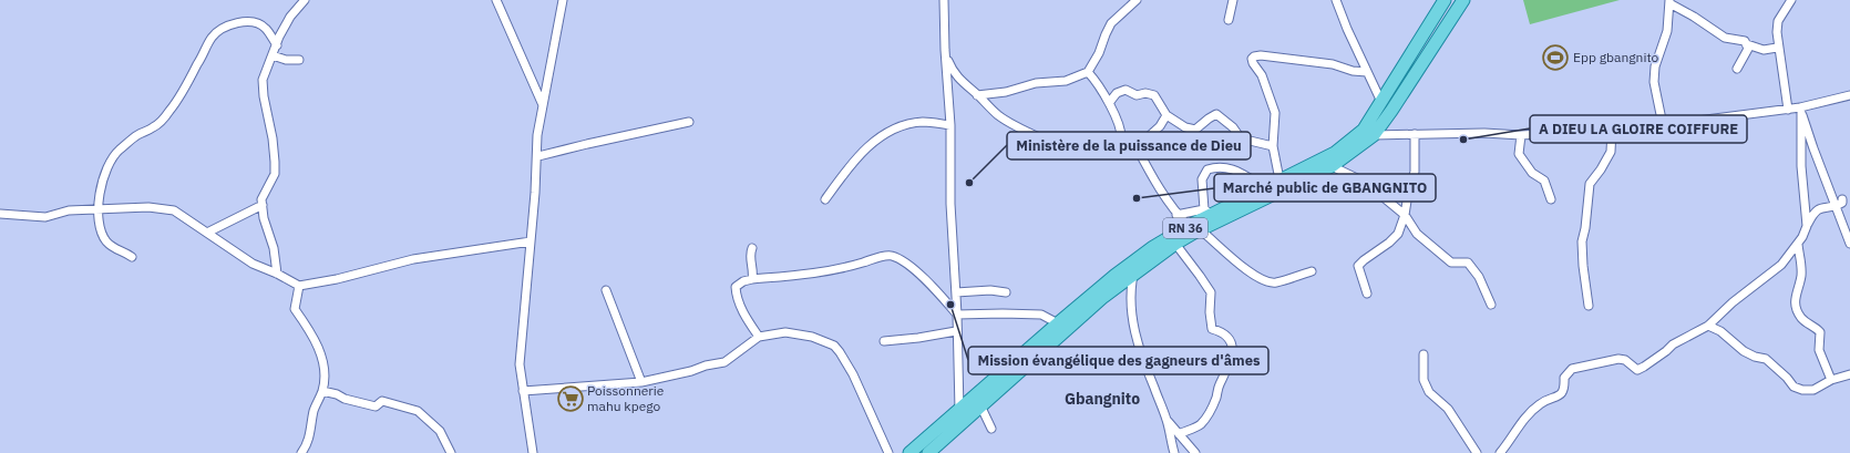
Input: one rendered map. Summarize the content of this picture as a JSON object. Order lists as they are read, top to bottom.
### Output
{
  "streets": {
    "main road": ["RN 36"]
  },
  "districts": ["Gbangnito"],
  "places": {
    "sports": ["Epp gbangnito"],
    "other": [
      "A DIEU LA GLOIRE COIFFURE",
      "Ministère de la puissance de Dieu",
      "Marché public de GBANGNITO",
      "Mission évangélique des gagneurs d'âmes"
    ],
    "supermarket": ["Poissonnerie mahu kpego"]
  }
}
